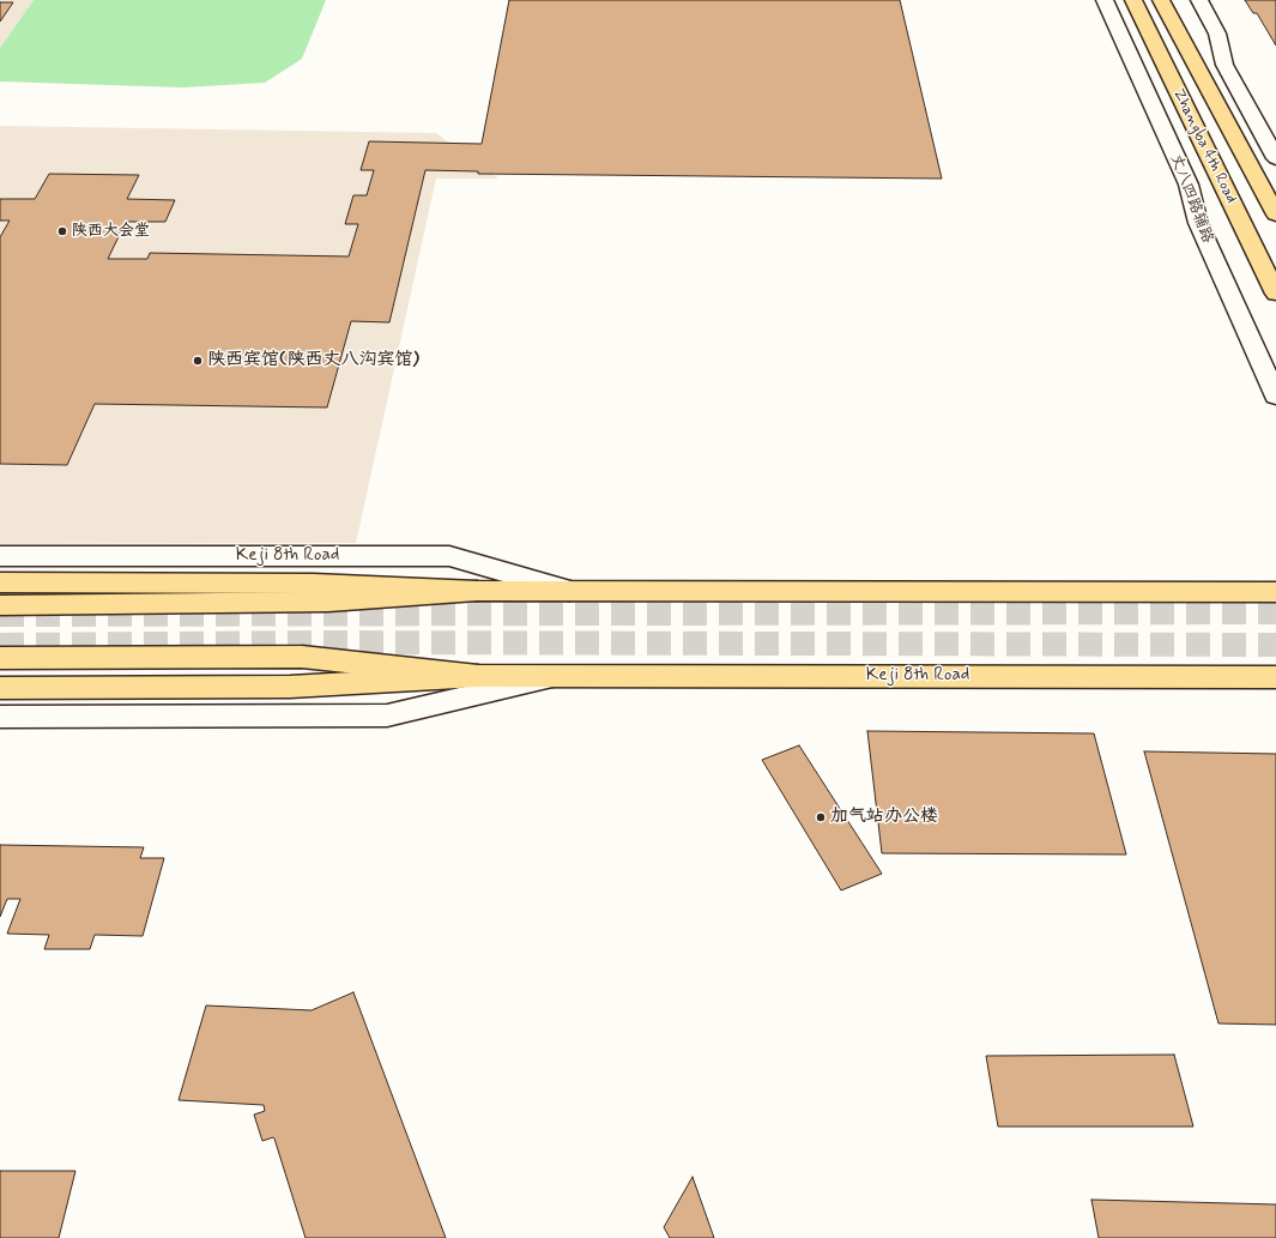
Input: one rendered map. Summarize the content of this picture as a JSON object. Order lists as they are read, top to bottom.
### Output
{
  "streets": {
    "main road": ["Zhangba 4th Road", "Keji 8th Road"],
    "street": ["丈八四路辅路"]
  },
  "places": ["陕西大会堂", "陕西宾馆(陕西丈八沟宾馆)", "加气站办公楼"]
}
